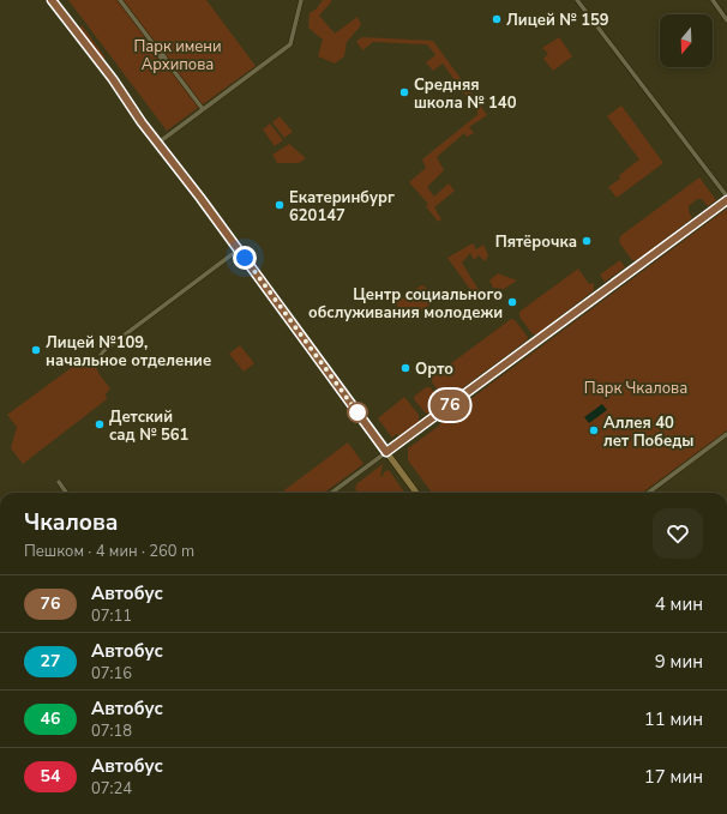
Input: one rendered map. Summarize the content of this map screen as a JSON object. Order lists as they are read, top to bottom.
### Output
{
  "parks": ["Парк имени Архипова", "Парк Чкалова"],
  "places": [
    "Лицей № 159",
    "Средняя школа № 140",
    "Екатеринбург 620147",
    "Пятёрочка",
    "Центр социального обслуживания молодежи",
    "Лицей №109, начальное отделение",
    "Орто",
    "Детский сад № 561",
    "Аллея 40 лет Победы"
  ],
  "lines": ["bus line 76"],
  "north": "bottom",
  "page": {
    "on_map": "76",
    "heading": ["Чкалова", "Пешком · 4 мин · 260 m"],
    "list": [
      {
        "mark": "76",
        "name": "Автобус",
        "note": "07:11",
        "value": "4 мин"
      },
      {
        "mark": "27",
        "name": "Автобус",
        "note": "07:16",
        "value": "9 мин"
      },
      {
        "mark": "46",
        "name": "Автобус",
        "note": "07:18",
        "value": "11 мин"
      },
      {
        "mark": "54",
        "name": "Автобус",
        "note": "07:24",
        "value": "17 мин"
      }
    ]
  }
}
